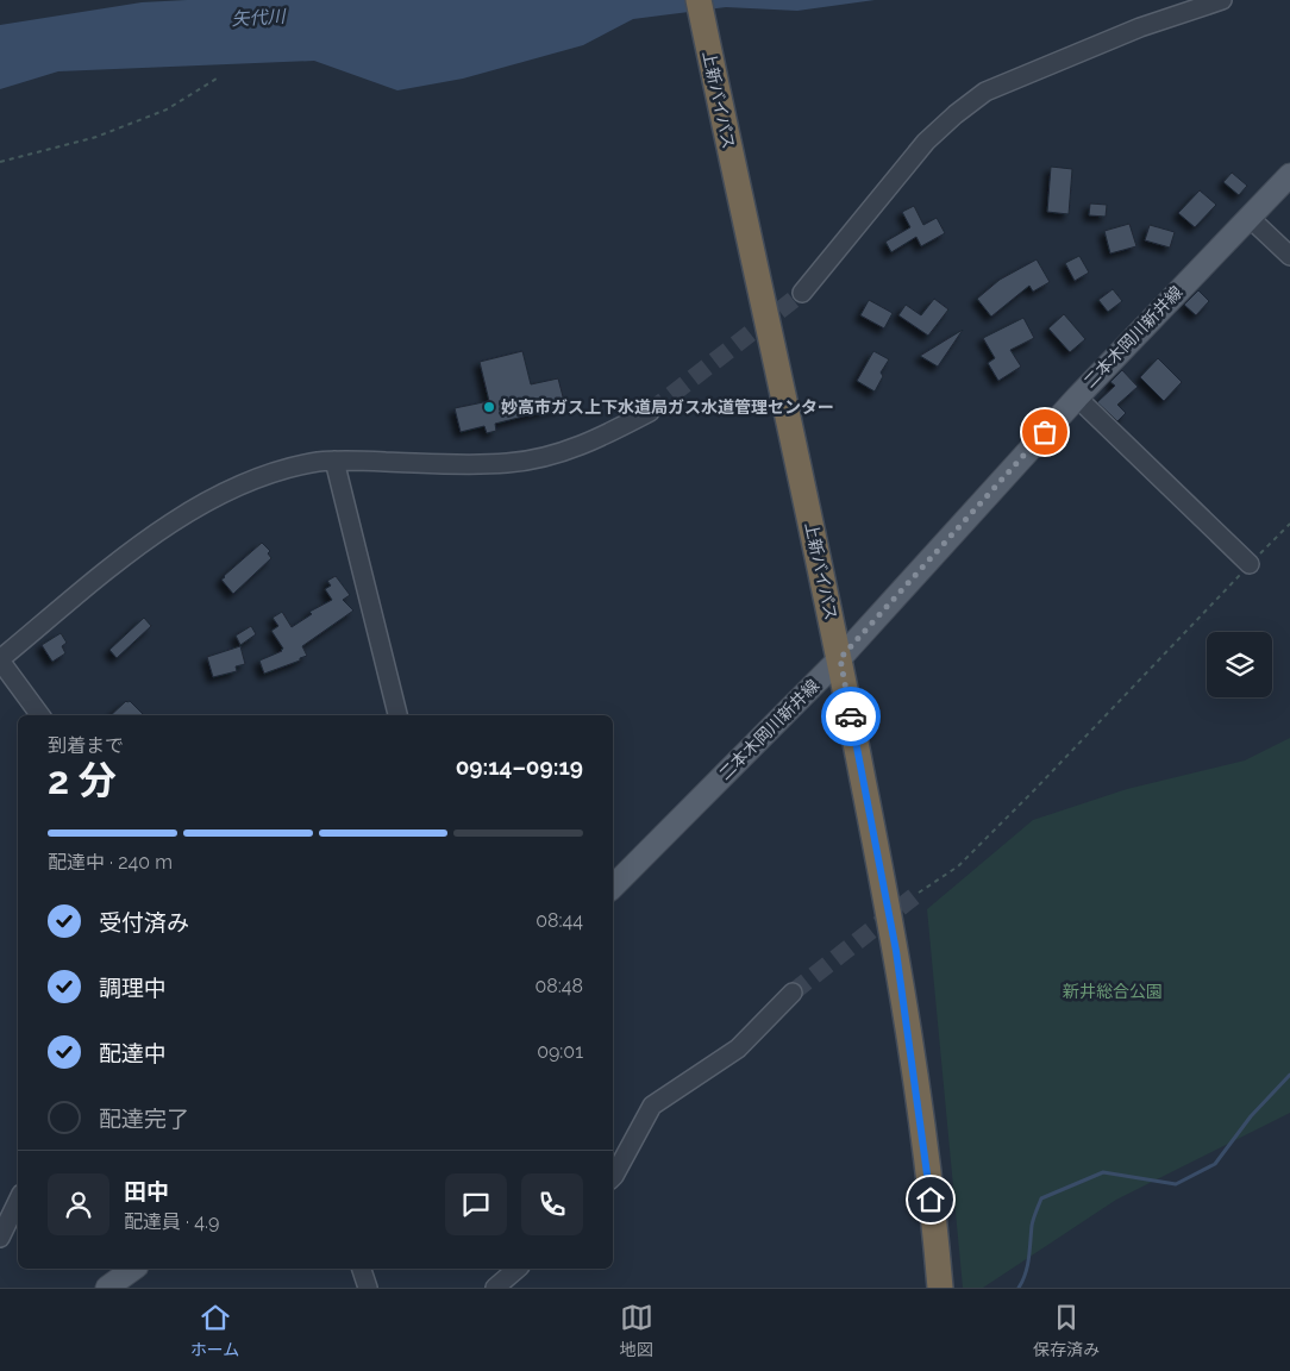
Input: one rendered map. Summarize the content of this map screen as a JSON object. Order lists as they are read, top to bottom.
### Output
{
  "streets": {
    "highway": ["上新バイパス"],
    "main road": ["二本木岡川新井線"]
  },
  "crossings": [
    ["上新バイパス", "二本木岡川新井線"]
  ],
  "water": ["矢代川"],
  "parks": ["新井総合公園"],
  "places": ["妙高市ガス上下水道局ガス水道管理センター"],
  "page": {
    "heading": ["2 分", "到着まで", "09:14–09:19"],
    "panel": ["田中", "配達員 · 4.9"],
    "bar": "配達中 · 240 m",
    "list": [
      ["受付済み", "08:44"],
      ["調理中", "08:48"],
      ["配達中", "09:01"],
      "配達完了"
    ],
    "tabs": ["ホーム", "地図", "保存済み"]
  }
}
